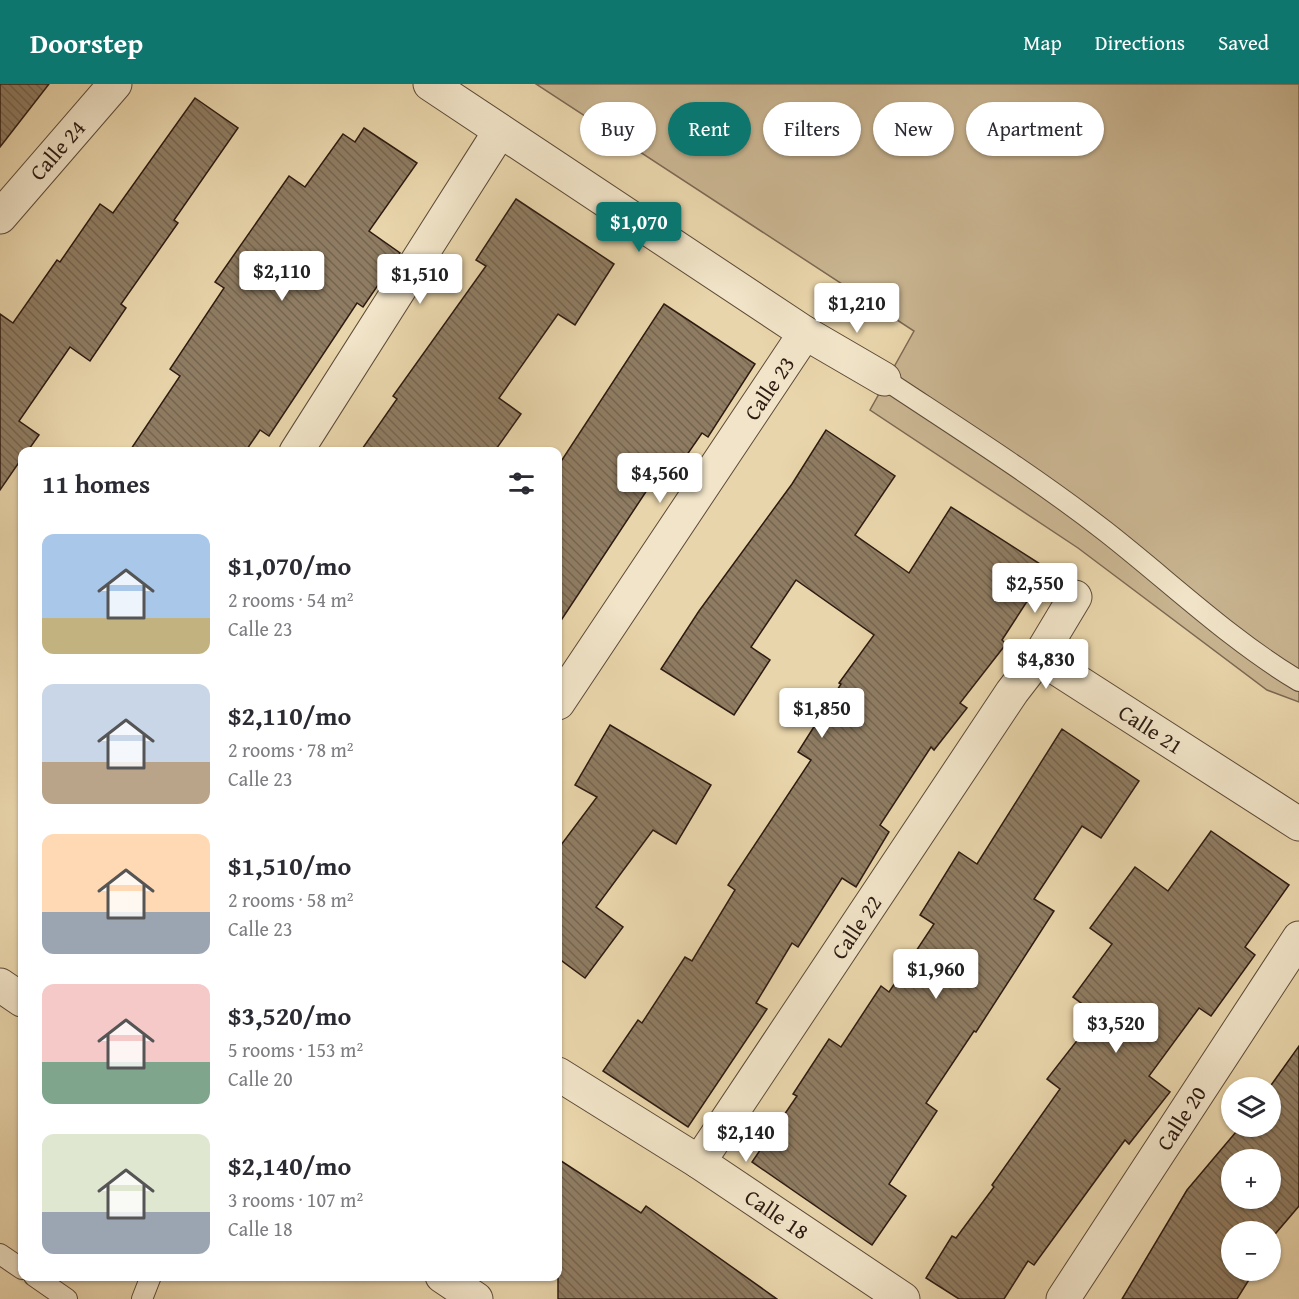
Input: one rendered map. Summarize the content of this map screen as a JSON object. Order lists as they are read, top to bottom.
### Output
{
  "streets": {
    "street": [
      "Calle 24",
      "Calle 23",
      "Calle 21",
      "Calle 22",
      "Calle 20",
      "Calle 18"
    ]
  },
  "crossings": [
    ["Calle 21", "Calle 22"],
    ["Calle 22", "Calle 18"]
  ],
  "page": {
    "header": "Doorstep",
    "nav": ["Map", "Directions", "Saved"],
    "chip": [
      "Buy",
      "Rent",
      "Filters",
      "New",
      "Apartment"
    ],
    "price": [
      "$1,070",
      "$2,110",
      "$1,510",
      "$1,210",
      "$4,560",
      "$2,550",
      "$4,830",
      "$1,850",
      "$1,960",
      "$3,520",
      "$2,140"
    ],
    "heading": "11 homes",
    "list": [
      {
        "name": "$1,070/mo",
        "note": "2 rooms · 54 m² · Calle 23"
      },
      {
        "name": "$2,110/mo",
        "note": "2 rooms · 78 m² · Calle 23"
      },
      {
        "name": "$1,510/mo",
        "note": "2 rooms · 58 m² · Calle 23"
      },
      {
        "name": "$3,520/mo",
        "note": "5 rooms · 153 m² · Calle 20"
      },
      {
        "name": "$2,140/mo",
        "note": "3 rooms · 107 m² · Calle 18"
      }
    ],
    "map_buttons": ["+", "−"]
  }
}
